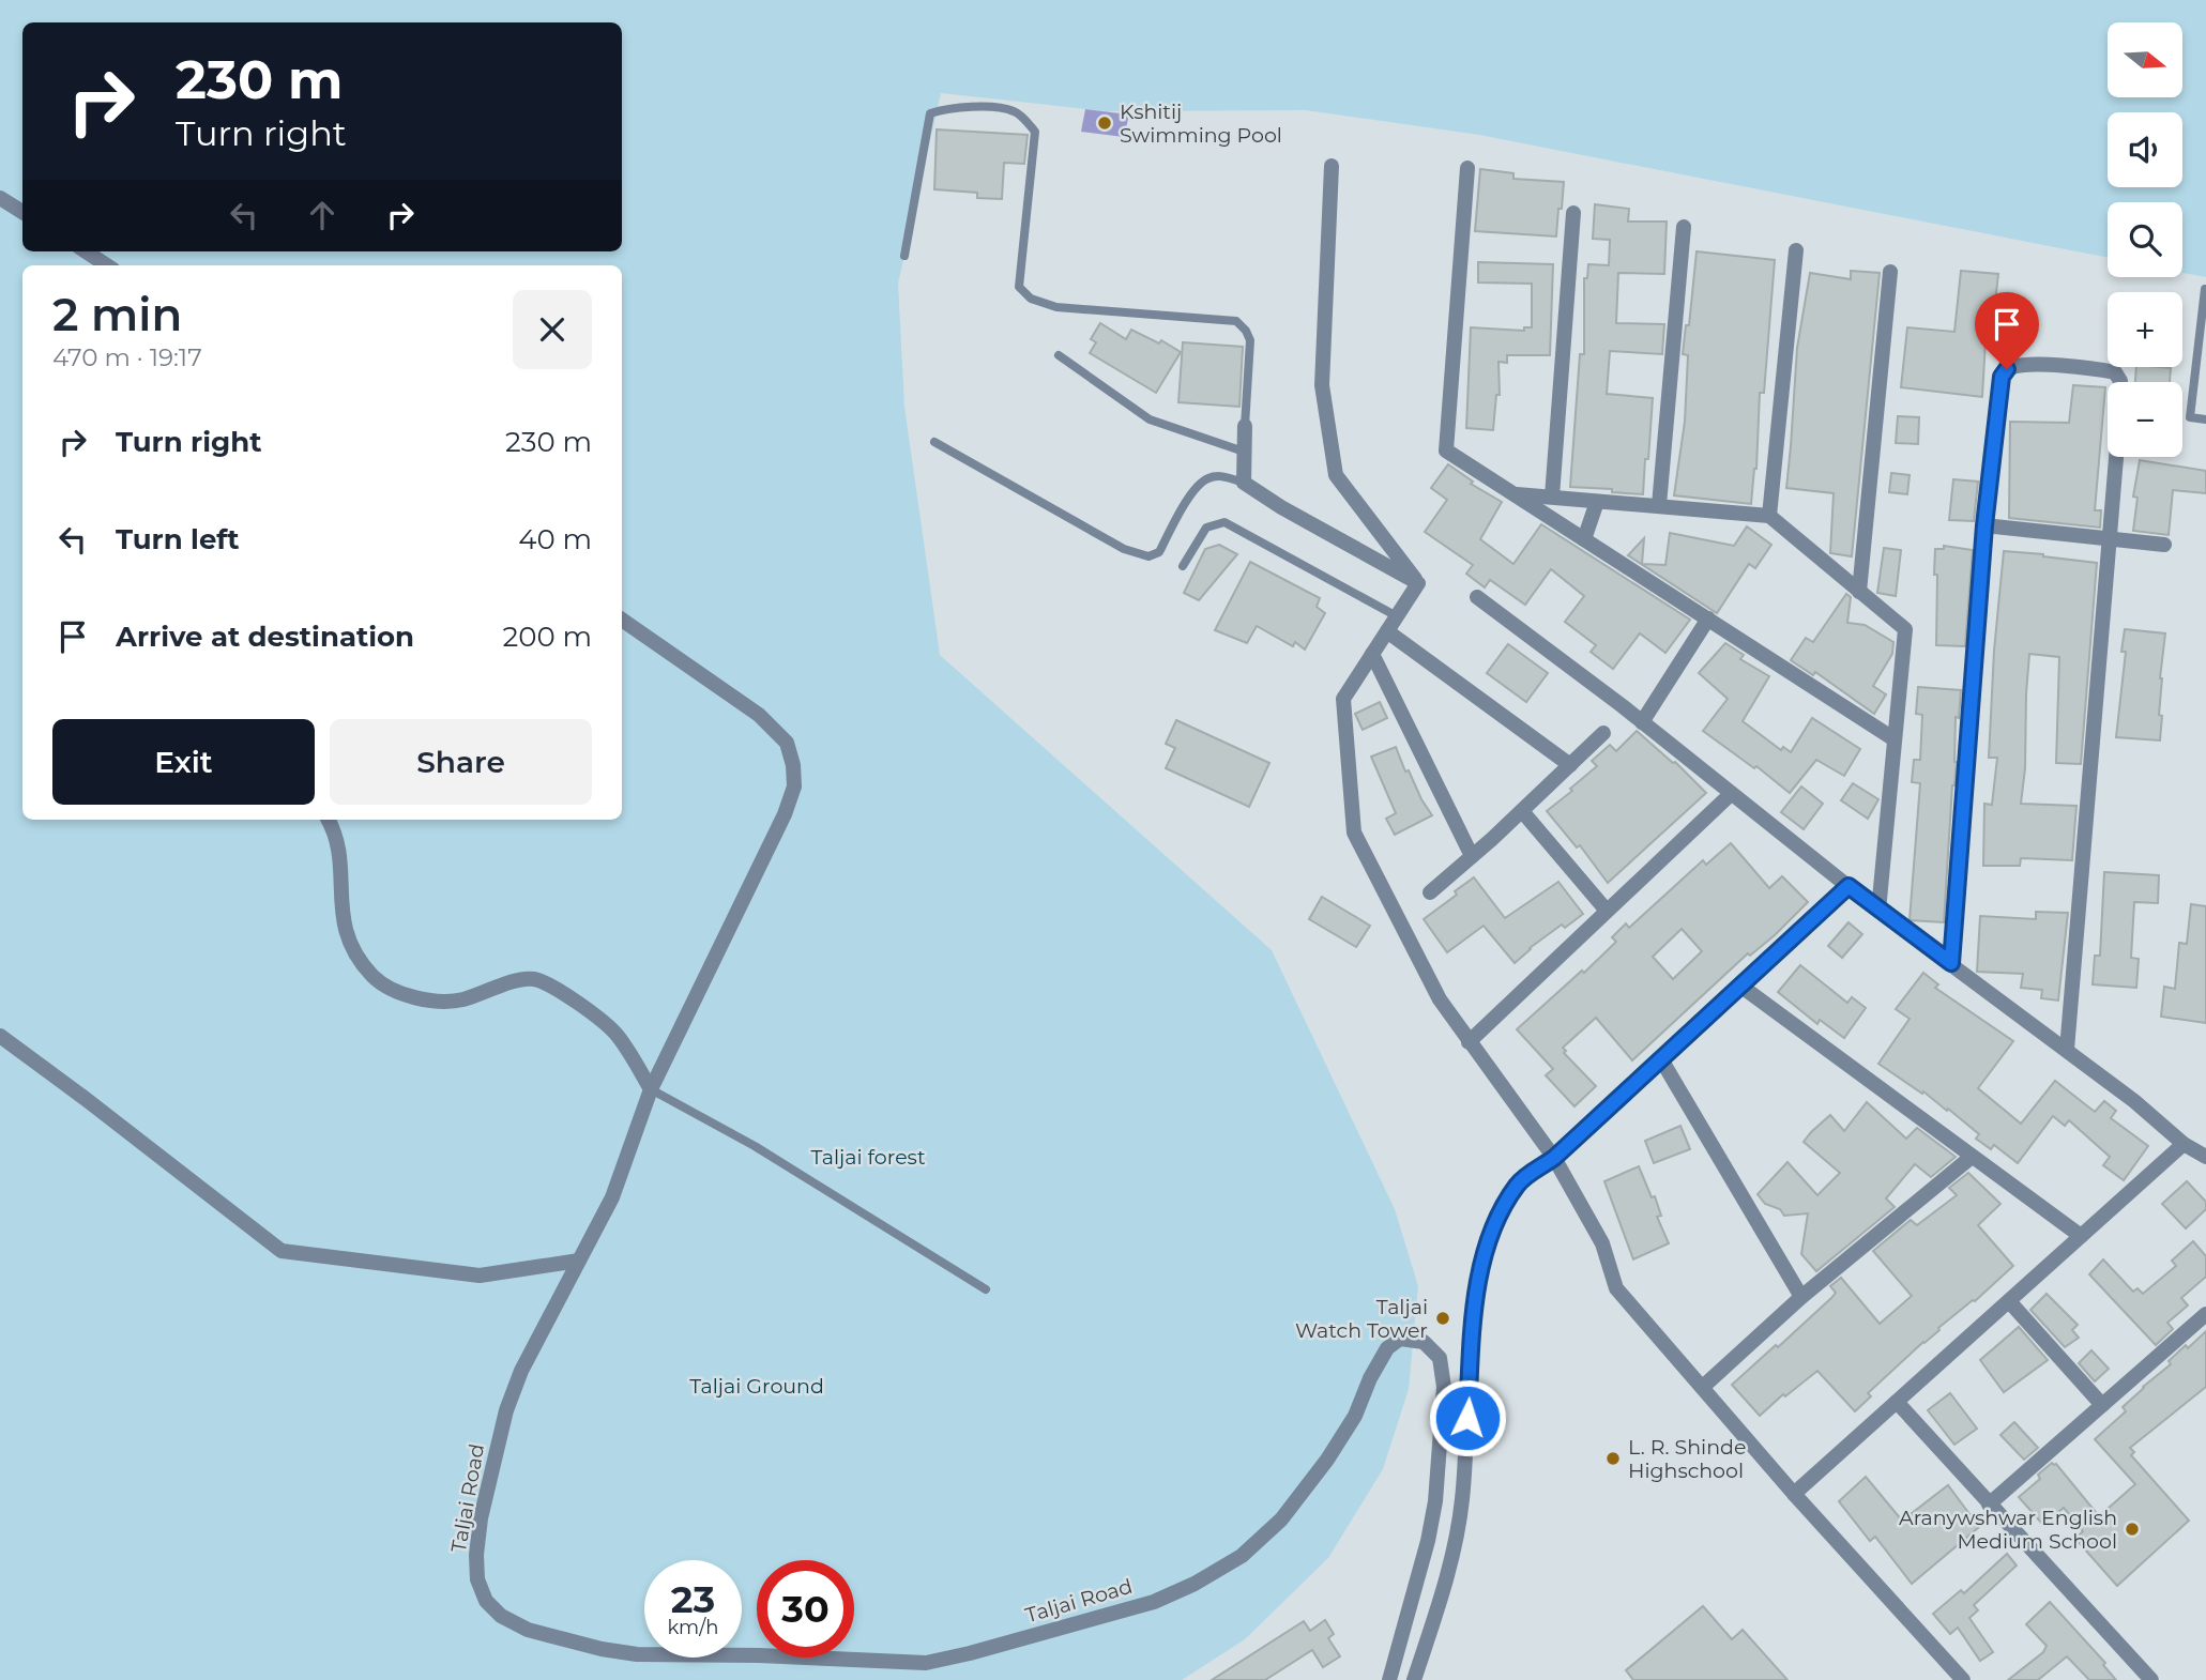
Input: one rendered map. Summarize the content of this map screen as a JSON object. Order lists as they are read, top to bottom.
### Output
{
  "streets": {
    "street": ["Taljai Road"]
  },
  "parks": ["Taljai forest", "Taljai Ground"],
  "places": [
    "Kshitij Swimming Pool",
    "Taljai Watch Tower",
    "L. R. Shinde Highschool",
    "Aranywshwar English Medium School"
  ],
  "north": "right",
  "page": {
    "map_buttons": ["+", "−"],
    "turn": ["230 m", "Turn right"],
    "heading": ["2 min", "470 m · 19:17"],
    "list": [
      {
        "name": "Turn right",
        "value": "230 m"
      },
      {
        "name": "Turn left",
        "value": "40 m"
      },
      {
        "name": "Arrive at destination",
        "value": "200 m"
      }
    ],
    "buttons": ["Exit", "Share"],
    "speed": "23 km/h",
    "limit": "30"
  }
}
